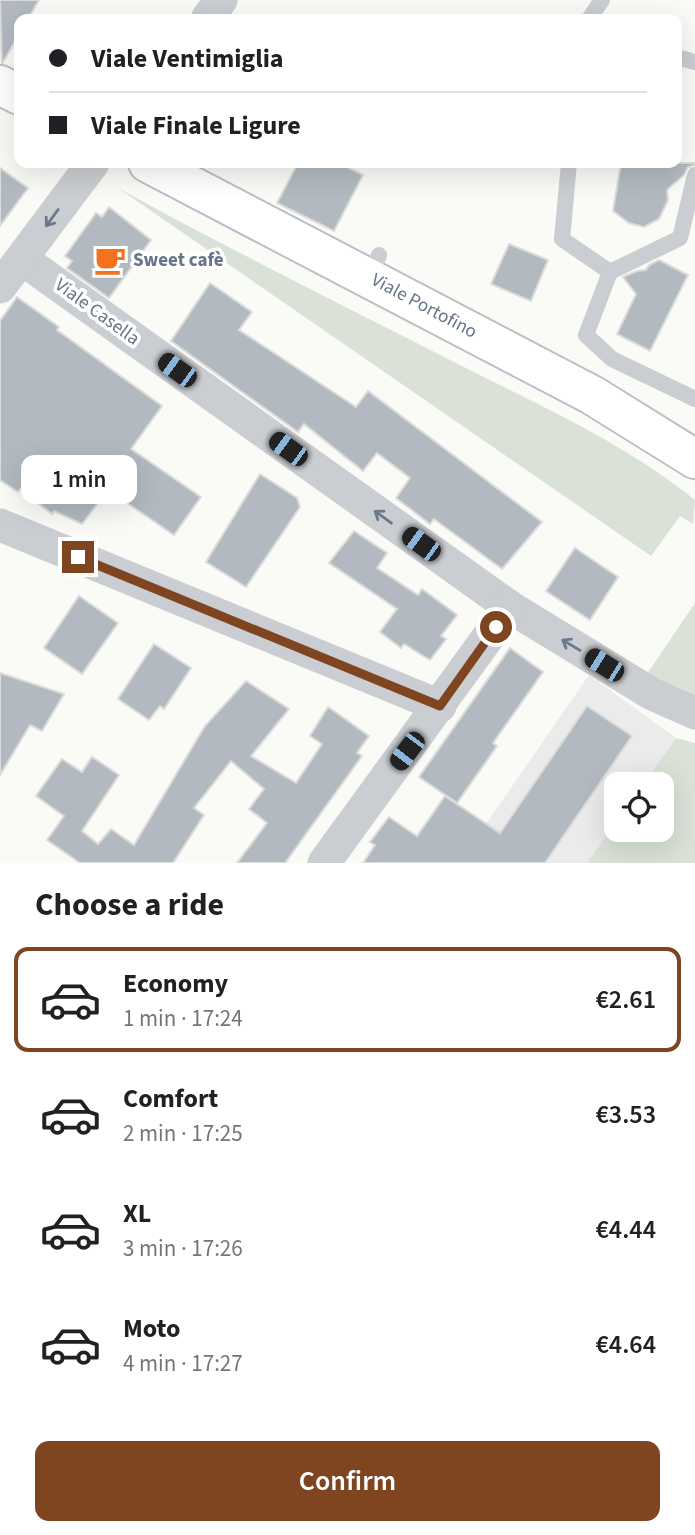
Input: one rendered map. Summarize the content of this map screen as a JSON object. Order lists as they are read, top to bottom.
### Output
{
  "streets": {
    "street": ["Viale Portofino", "Viale Casella"]
  },
  "places": {
    "cafe": ["Sweet cafè"]
  },
  "page": {
    "banner": ["Viale Ventimiglia", "Viale Finale Ligure"],
    "bubble": "1 min",
    "heading": "Choose a ride",
    "list": [
      {
        "name": "Economy",
        "note": "1 min · 17:24",
        "value": "€2.61"
      },
      {
        "name": "Comfort",
        "note": "2 min · 17:25",
        "value": "€3.53"
      },
      {
        "name": "XL",
        "note": "3 min · 17:26",
        "value": "€4.44"
      },
      {
        "name": "Moto",
        "note": "4 min · 17:27",
        "value": "€4.64"
      }
    ],
    "buttons": "Confirm"
  }
}
